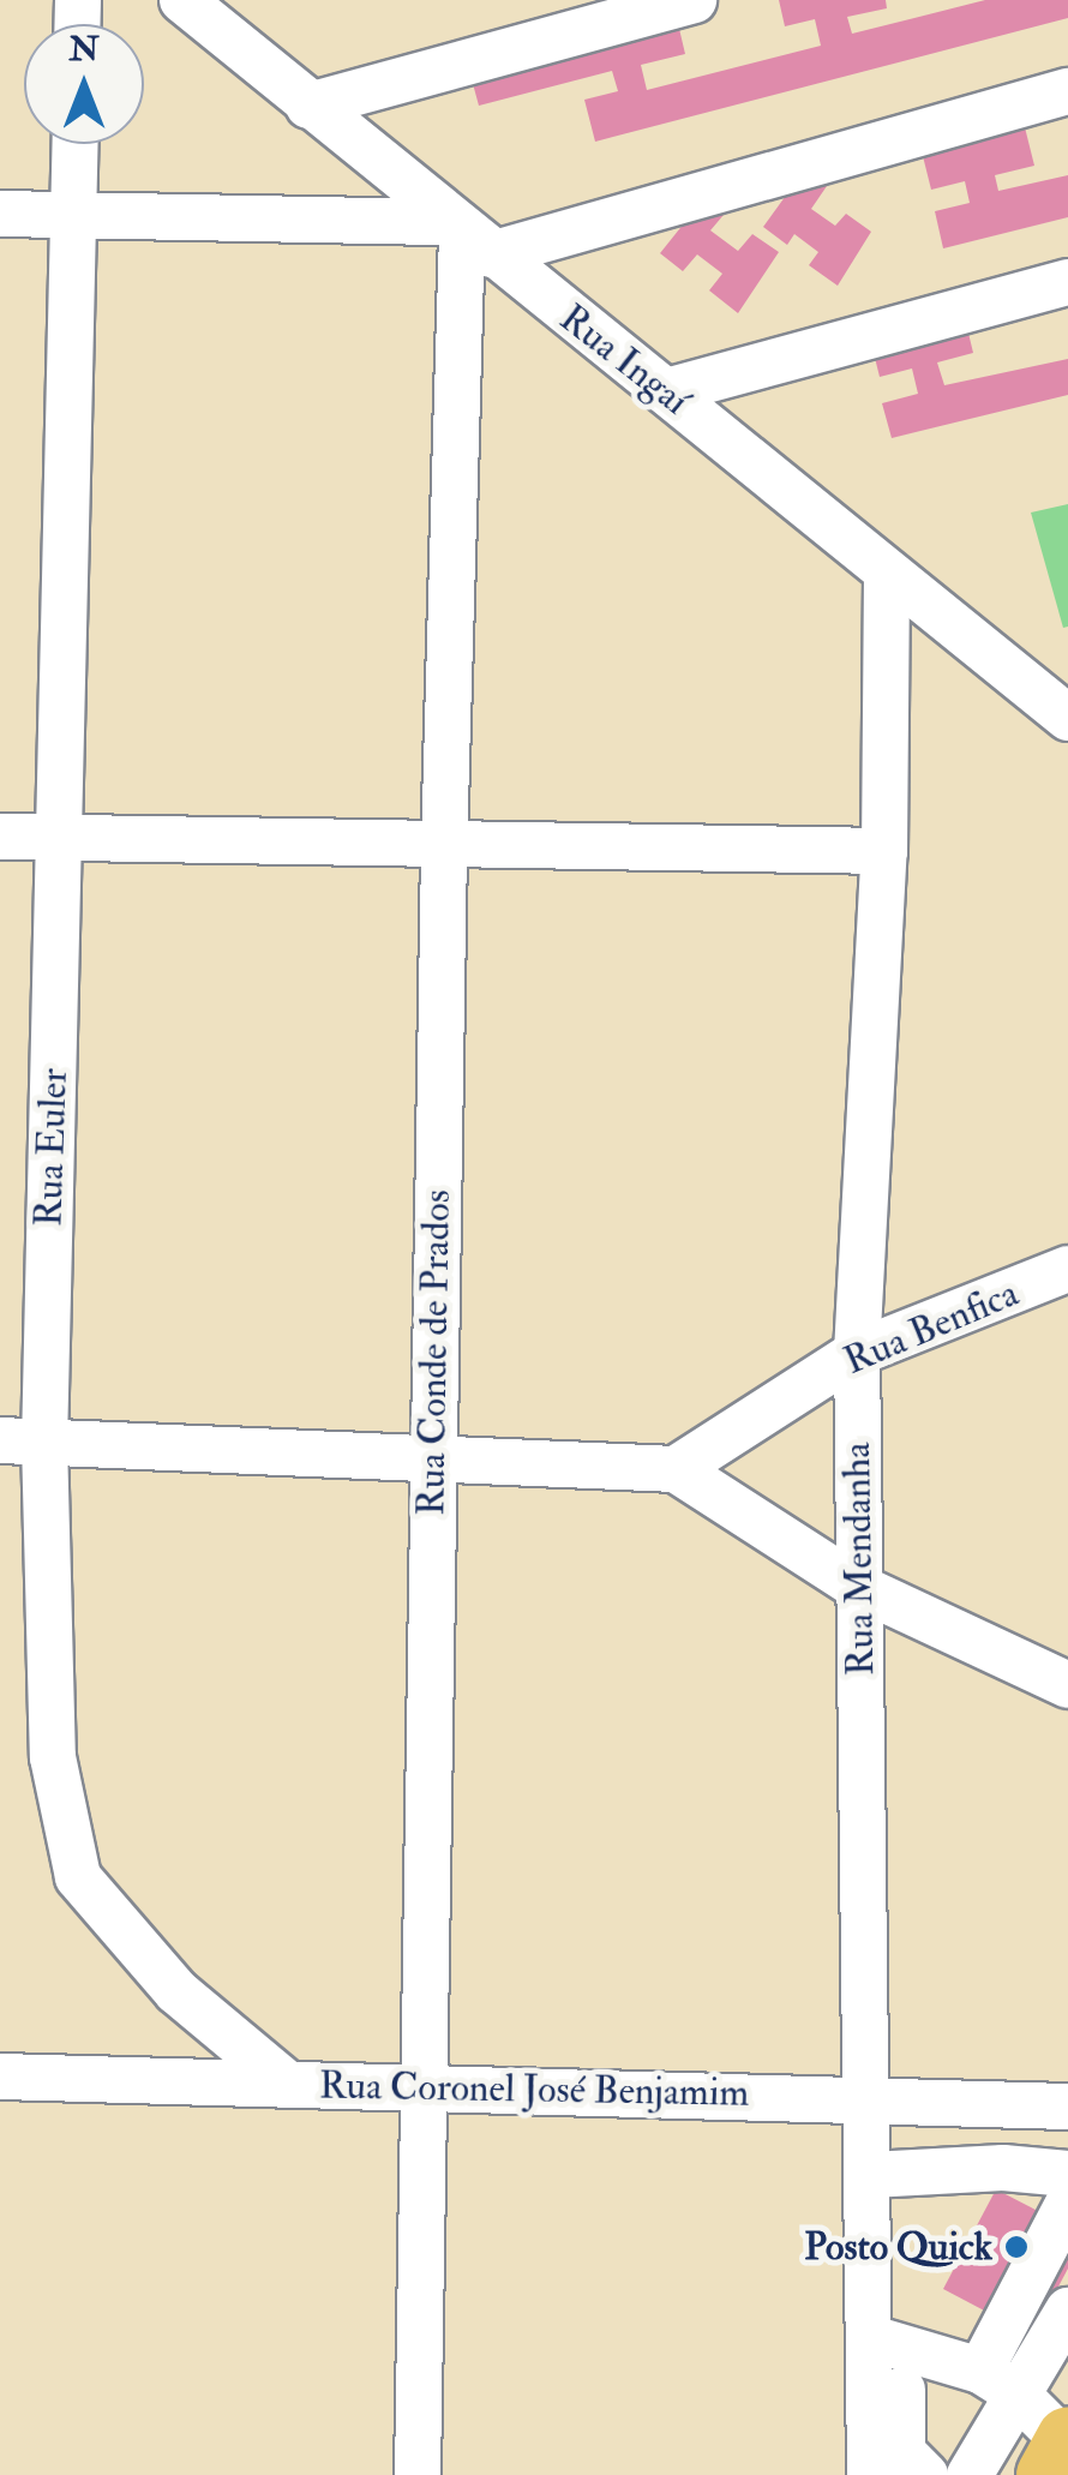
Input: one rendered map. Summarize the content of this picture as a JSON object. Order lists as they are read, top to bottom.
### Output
{
  "streets": {
    "street": [
      "Rua Ingaí",
      "Rua Euler",
      "Rua Benfica",
      "Rua Conde de Prados",
      "Rua Mendanha",
      "Rua Coronel José Benjamim"
    ]
  },
  "crossings": [
    ["Rua Ingaí", "Rua Conde de Prados"],
    ["Rua Ingaí", "Rua Mendanha"],
    ["Rua Euler", "Rua Coronel José Benjamim"],
    ["Rua Benfica", "Rua Mendanha"],
    ["Rua Conde de Prados", "Rua Coronel José Benjamim"],
    ["Rua Mendanha", "Rua Coronel José Benjamim"]
  ],
  "places": ["Posto Quick"],
  "north": "top"
}
